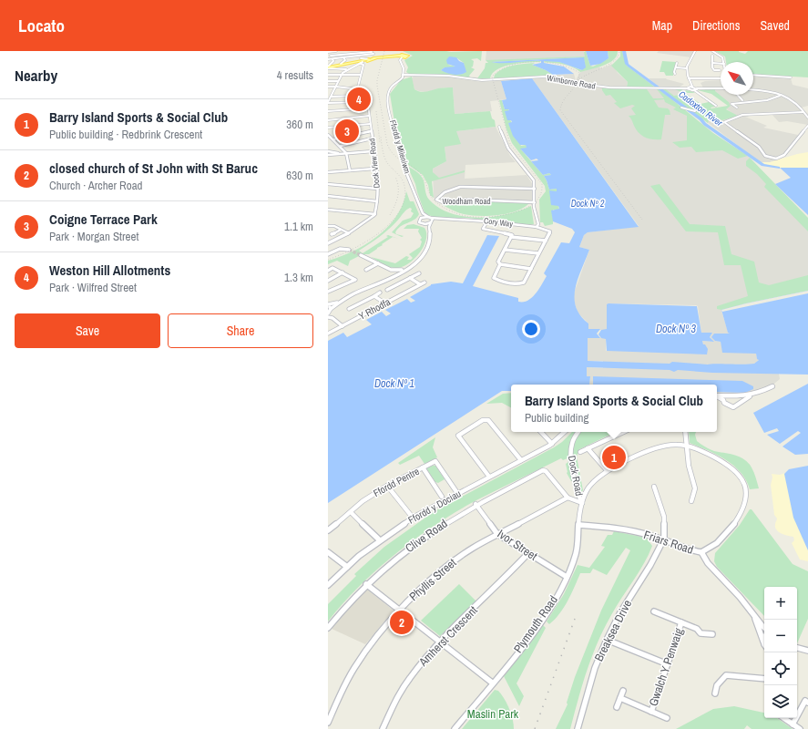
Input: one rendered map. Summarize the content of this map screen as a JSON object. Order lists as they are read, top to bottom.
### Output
{
  "streets": {
    "street": [
      "Wimborne Road",
      "Ffordd y Mileniwm",
      "Dock View Road",
      "Woodham Road",
      "Cory Way",
      "Y Rhodfa",
      "Dock Road",
      "Ffordd Pentre",
      "Ffordd y Dociau",
      "Clive Road",
      "Friars Road",
      "Ivor Street",
      "Phyllis Street",
      "Plymouth Road",
      "Breaksea Drive",
      "Amherst Crescent",
      "Gwalch Y Penwaig"
    ]
  },
  "crossings": [
    ["Wimborne Road", "Ffordd y Mileniwm"],
    ["Dock Road", "Plymouth Road"],
    ["Ffordd Pentre", "Ffordd y Dociau"],
    ["Clive Road", "Ivor Street"],
    ["Clive Road", "Phyllis Street"],
    ["Friars Road", "Plymouth Road"],
    ["Friars Road", "Breaksea Drive"],
    ["Ivor Street", "Phyllis Street"],
    ["Ivor Street", "Plymouth Road"],
    ["Ivor Street", "Amherst Crescent"]
  ],
  "water": [
    "Cadoxton River",
    "Dock Nº 2",
    "Dock Nº 3",
    "Dock Nº 1"
  ],
  "parks": ["Maslin Park"],
  "north": "top left",
  "page": {
    "header": "Locato",
    "nav": ["Map", "Directions", "Saved"],
    "heading": ["Nearby", "4 results"],
    "pins": [
      "4",
      "3",
      "1",
      "2"
    ],
    "list": [
      {
        "mark": "1",
        "name": "Barry Island Sports & Social Club",
        "note": "Public building · Redbrink Crescent",
        "value": "360 m"
      },
      {
        "mark": "2",
        "name": "closed church of St John with St Baruc",
        "note": "Church · Archer Road",
        "value": "630 m"
      },
      {
        "mark": "3",
        "name": "Coigne Terrace Park",
        "note": "Park · Morgan Street",
        "value": "1.1 km"
      },
      {
        "mark": "4",
        "name": "Weston Hill Allotments",
        "note": "Park · Wilfred Street",
        "value": "1.3 km"
      }
    ],
    "buttons": ["Save", "Share"],
    "popup": ["Barry Island Sports & Social Club", "Public building"],
    "map_buttons": ["+", "−"]
  }
}
